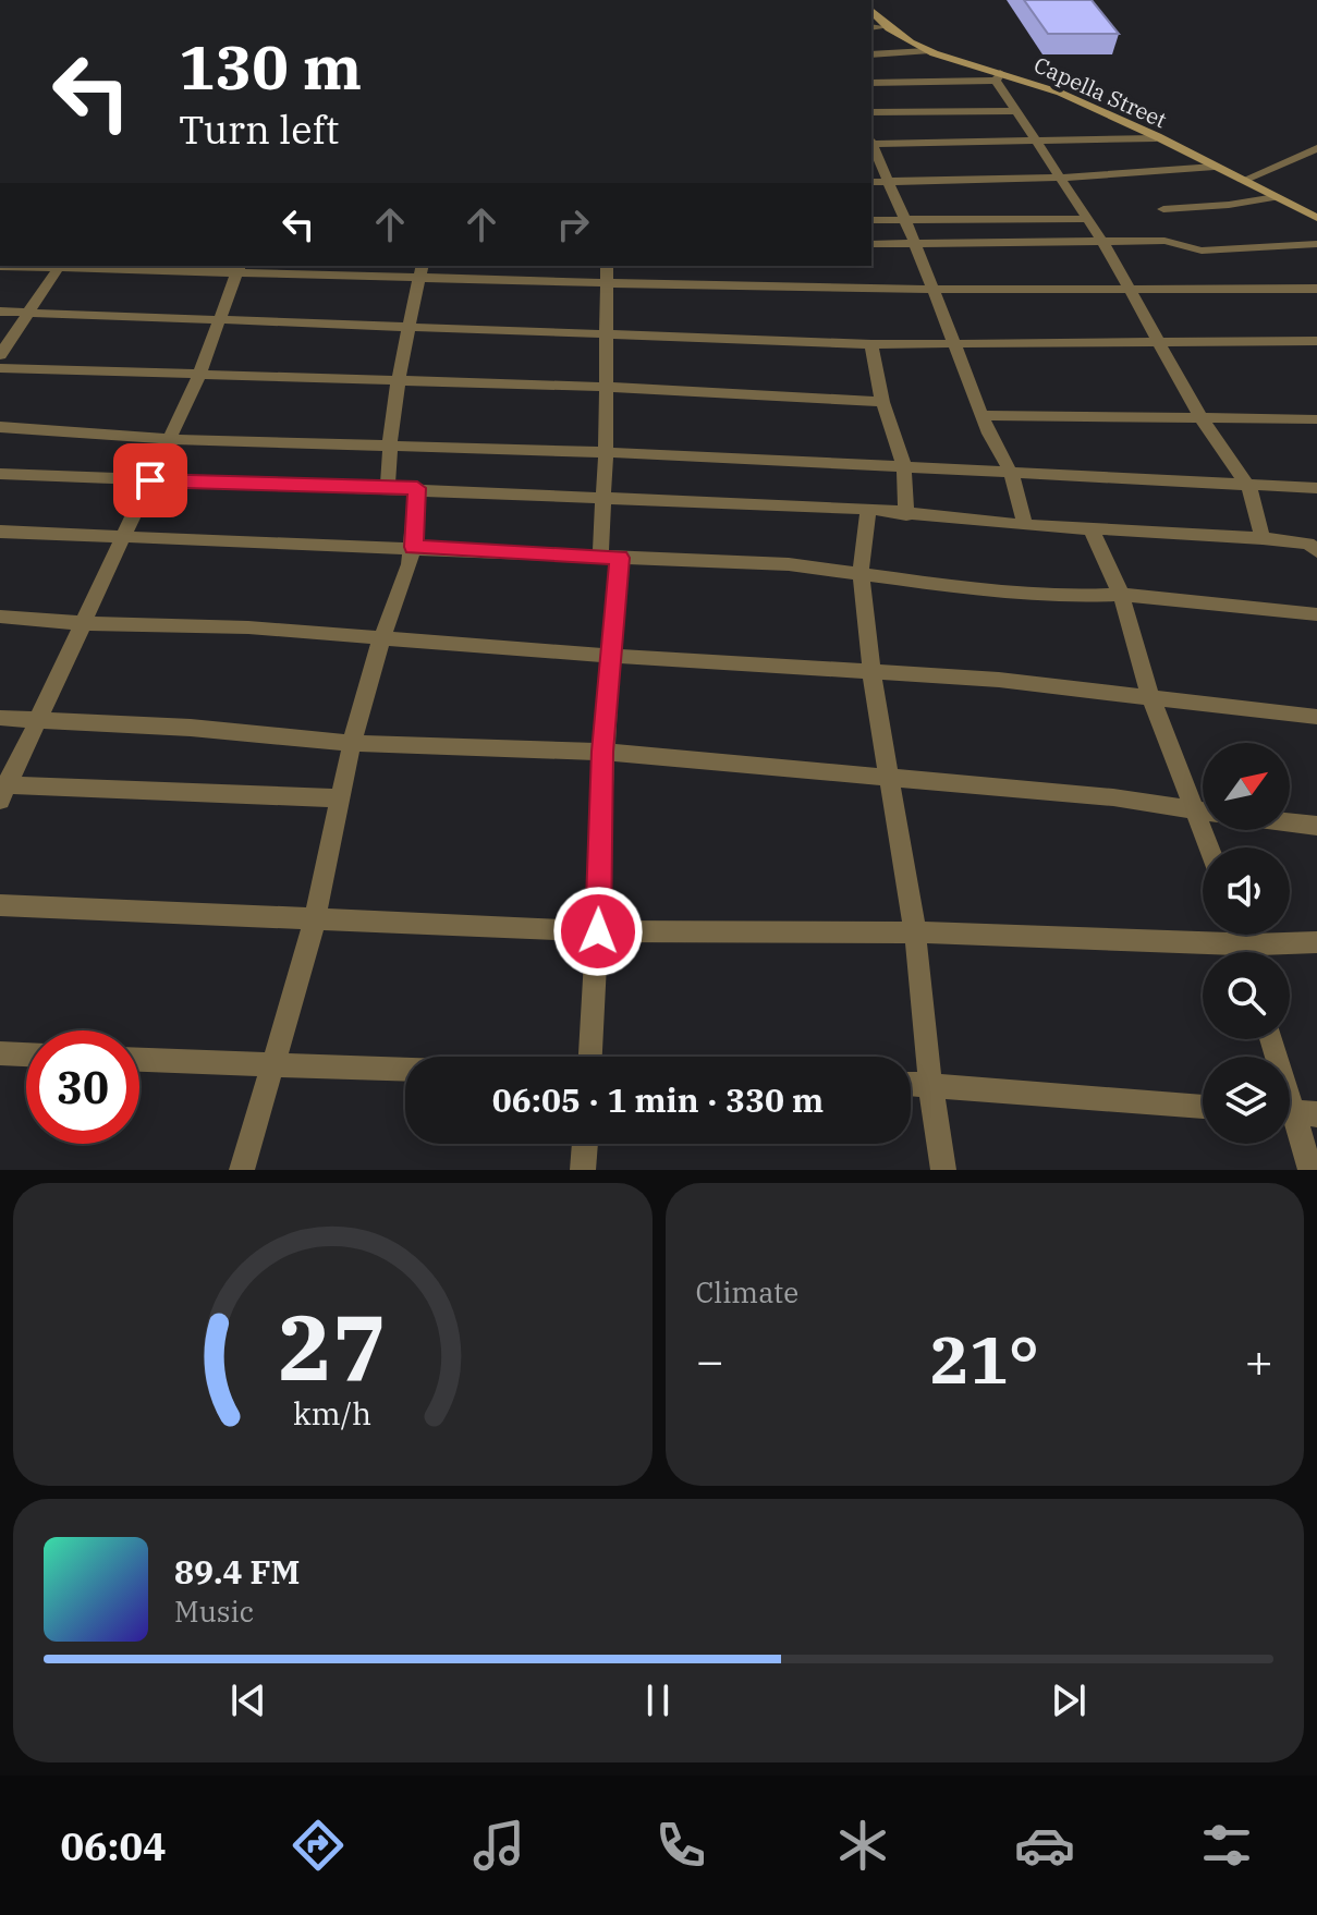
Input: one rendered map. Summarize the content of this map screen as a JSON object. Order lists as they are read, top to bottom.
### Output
{
  "streets": {
    "street": ["Capella Street"]
  },
  "north": "top right",
  "page": {
    "turn": ["130 m", "Turn left"],
    "limit": "30",
    "trip": "06:05 · 1 min · 330 m",
    "tile": "Climate",
    "heat": ["−", "21°", "+"],
    "song": ["89.4 FM", "Music"],
    "tabs": "06:04",
    "gauge": ["27", "km/h"]
  }
}
